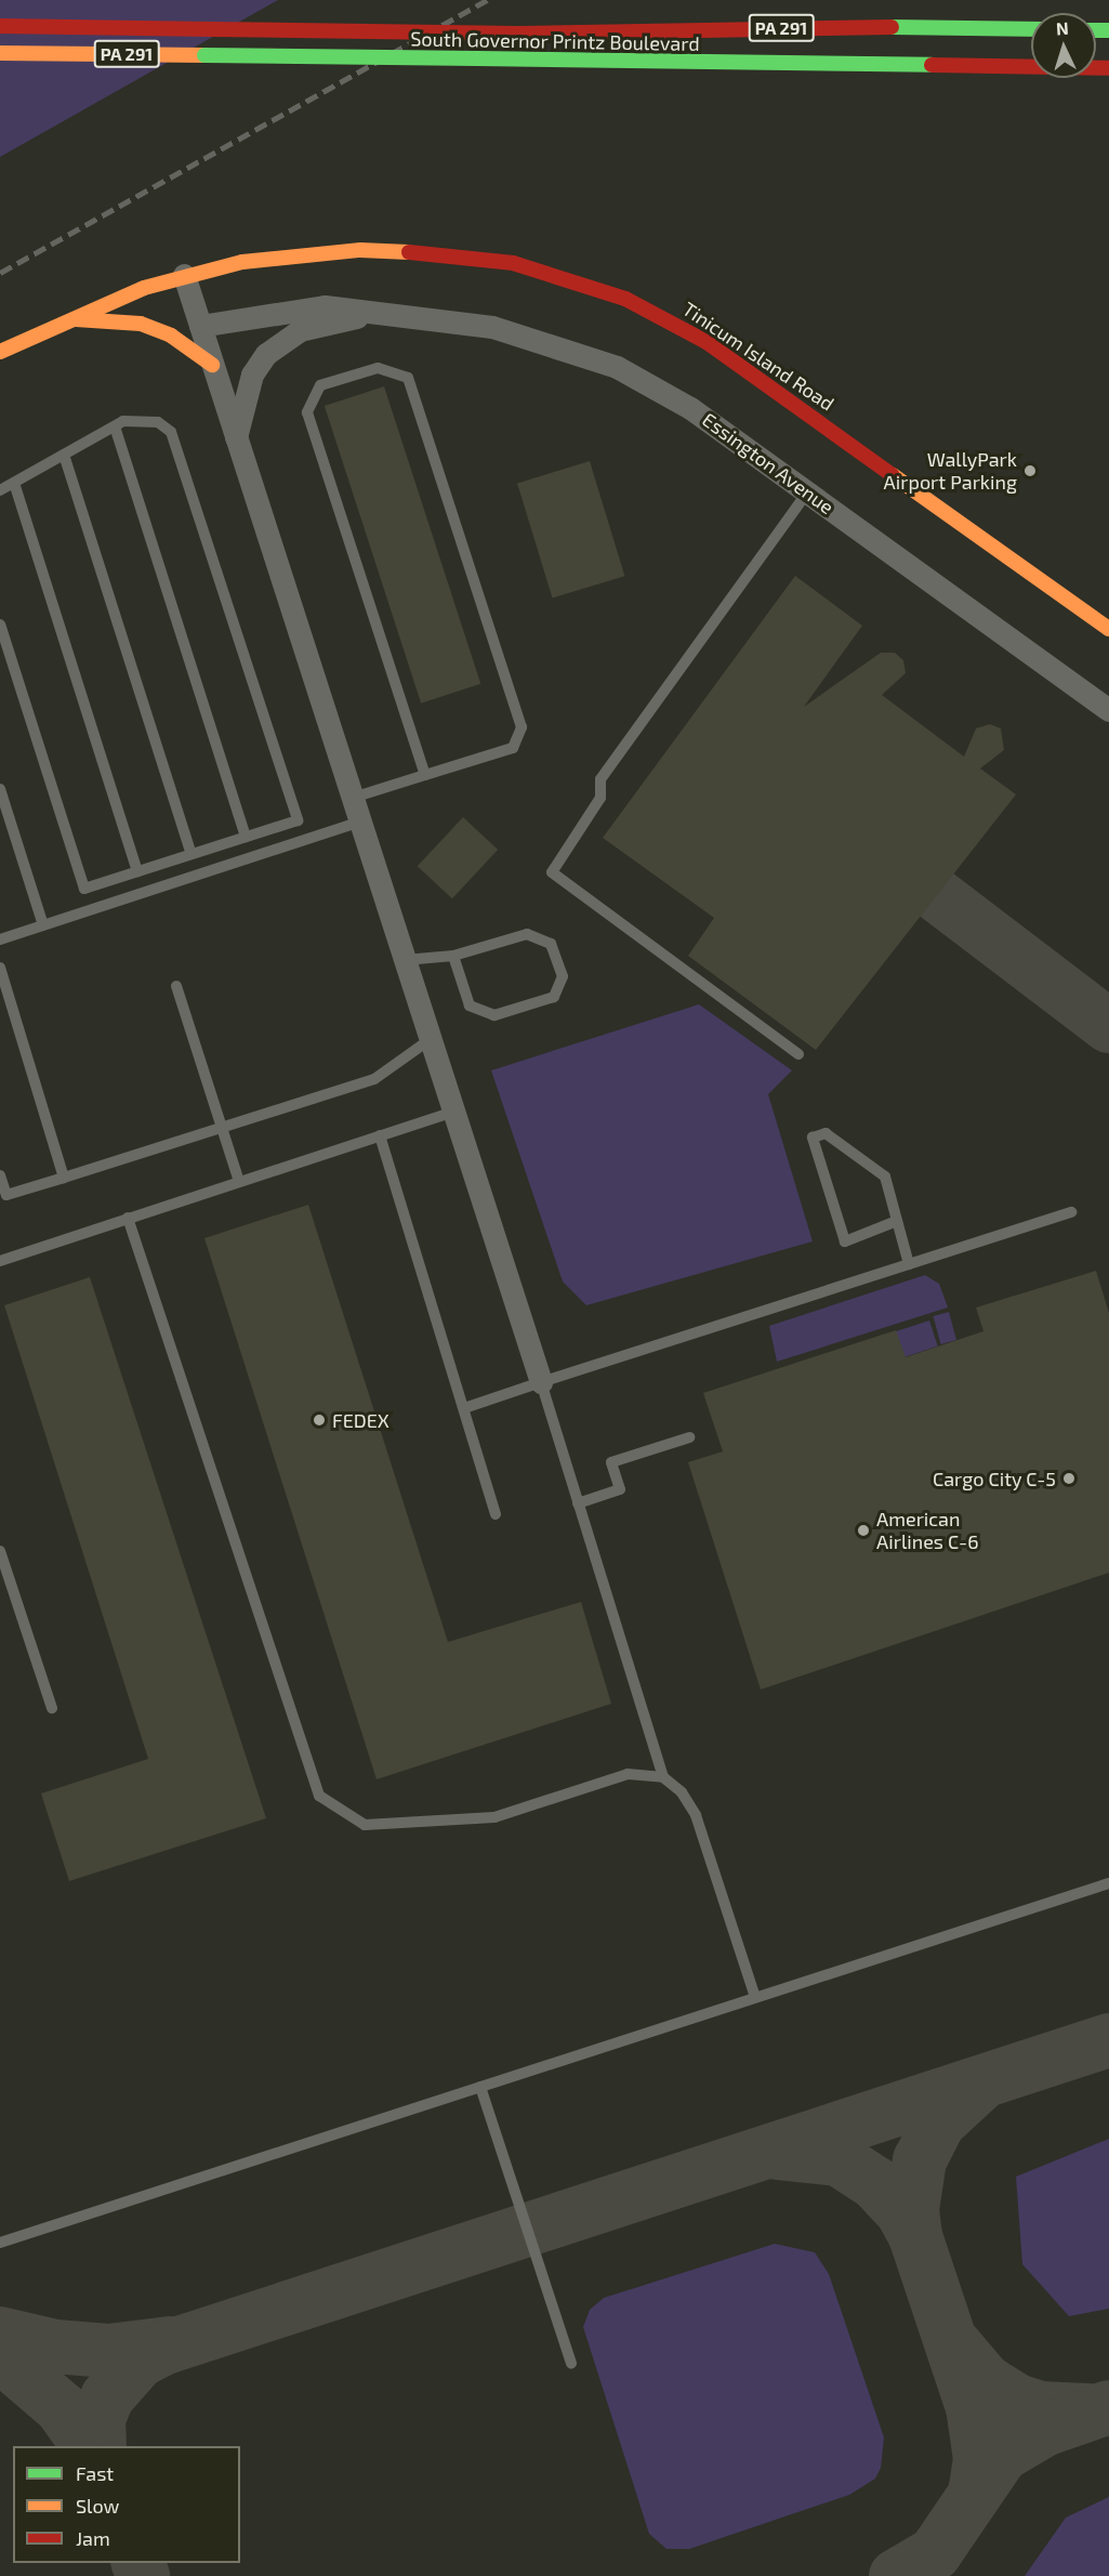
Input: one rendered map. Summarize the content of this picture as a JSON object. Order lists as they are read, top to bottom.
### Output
{
  "streets": {
    "main road": ["PA 291", "South Governor Printz Boulevard", "Tinicum Island Road"],
    "street": ["Essington Avenue"]
  },
  "places": [
    "WallyPark Airport Parking",
    "FEDEX",
    "Cargo City C-5",
    "American Airlines C-6"
  ],
  "legend": ["Fast", "Slow", "Jam"],
  "north": "top"
}
